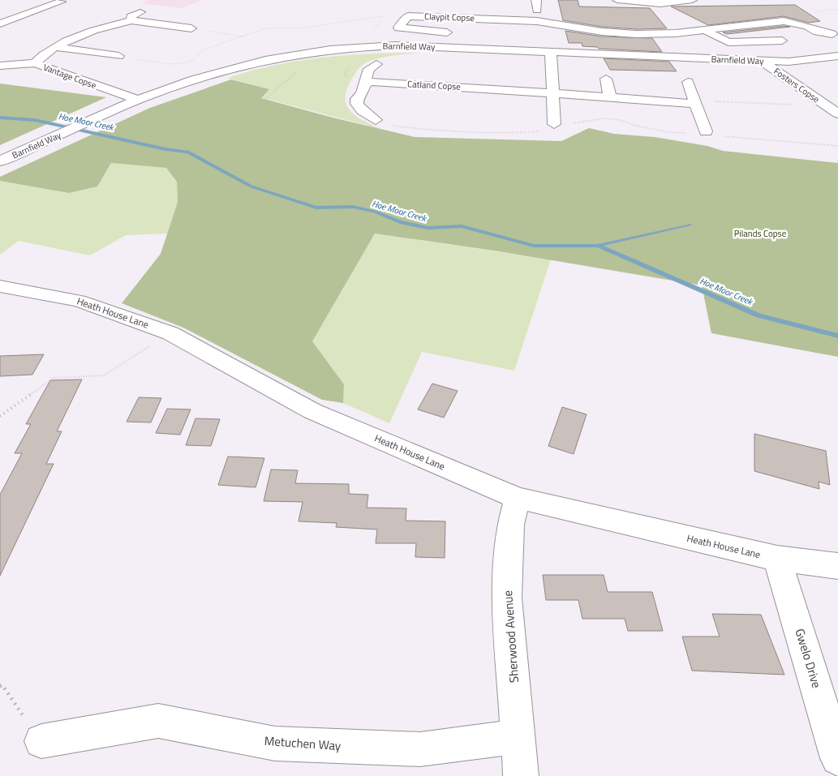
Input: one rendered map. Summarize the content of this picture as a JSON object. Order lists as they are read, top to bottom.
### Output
{
  "streets": {
    "street": [
      "Claypit Copse",
      "Barnfield Way",
      "Vantage Copse",
      "Catland Copse",
      "Fosters Copse",
      "Heath House Lane",
      "Sherwood Avenue",
      "Gwelo Drive",
      "Metuchen Way"
    ]
  },
  "crossings": [
    ["Barnfield Way", "Vantage Copse"],
    ["Barnfield Way", "Fosters Copse"],
    ["Heath House Lane", "Sherwood Avenue"],
    ["Heath House Lane", "Gwelo Drive"],
    ["Sherwood Avenue", "Metuchen Way"]
  ],
  "water": ["Hoe Moor Creek"],
  "parks": ["Pilands Copse"]
}
